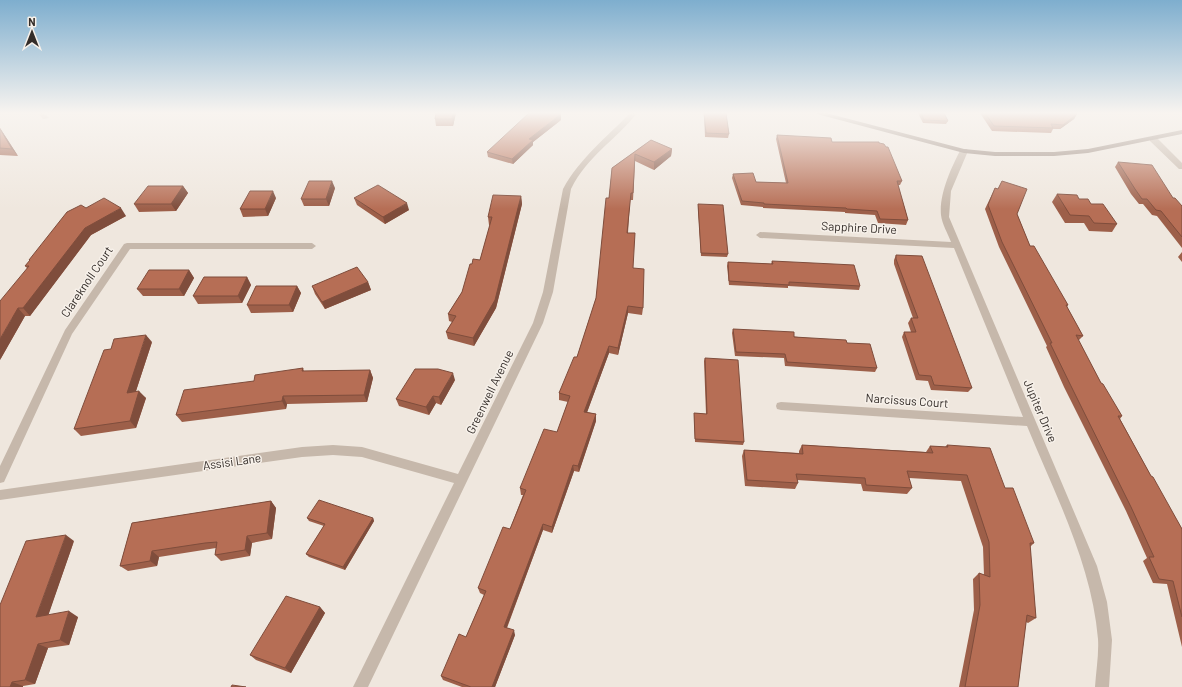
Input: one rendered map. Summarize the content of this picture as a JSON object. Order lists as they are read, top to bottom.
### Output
{
  "streets": {
    "street": [
      "Sapphire Drive",
      "Clareknoll Court",
      "Greenwell Avenue",
      "Narcissus Court",
      "Jupiter Drive",
      "Assisi Lane"
    ]
  },
  "crossings": [
    ["Sapphire Drive", "Jupiter Drive"],
    ["Greenwell Avenue", "Assisi Lane"],
    ["Narcissus Court", "Jupiter Drive"]
  ],
  "north": "top"
}
